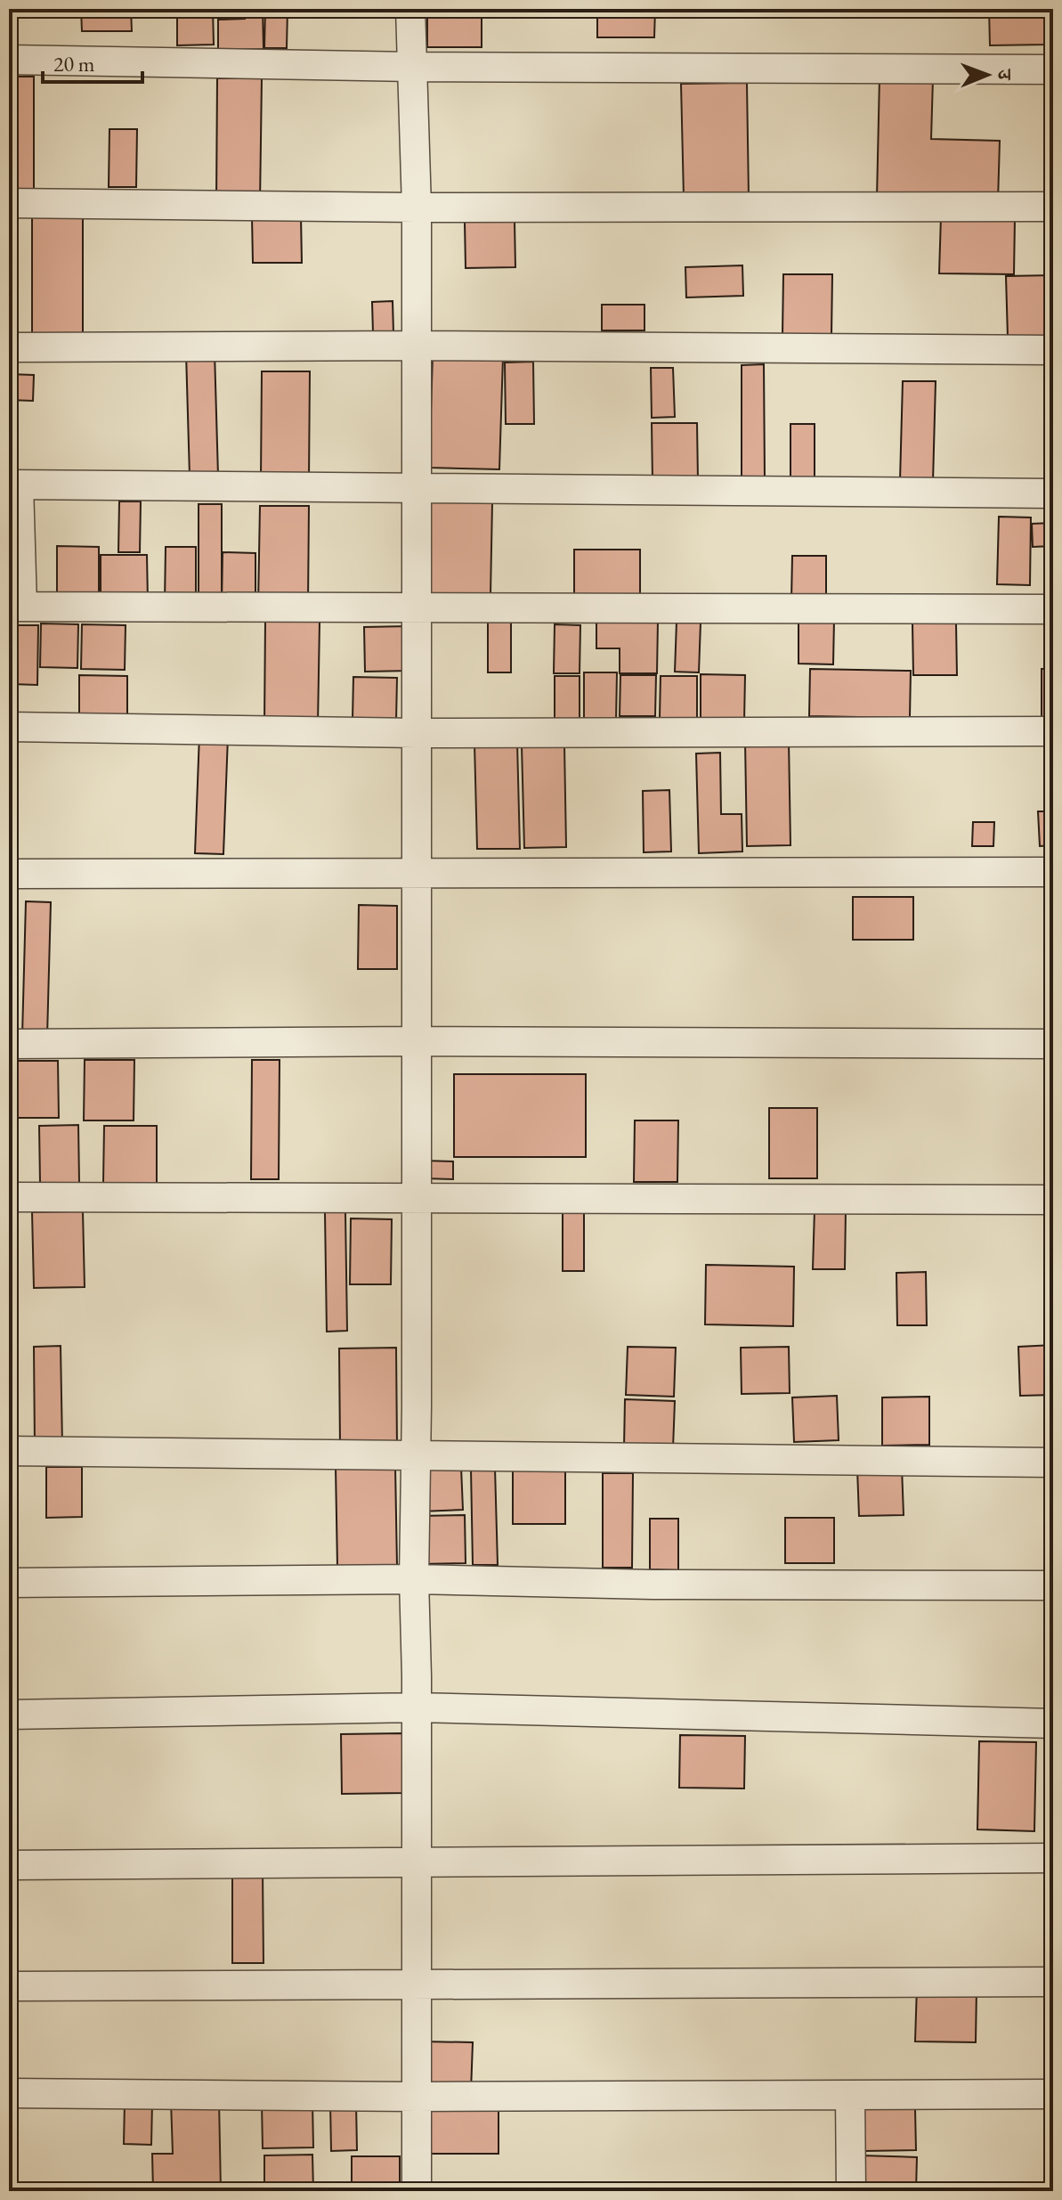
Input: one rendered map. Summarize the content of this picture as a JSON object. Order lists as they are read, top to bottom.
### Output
{
  "scale_bar": "20 m",
  "north": "right"
}
